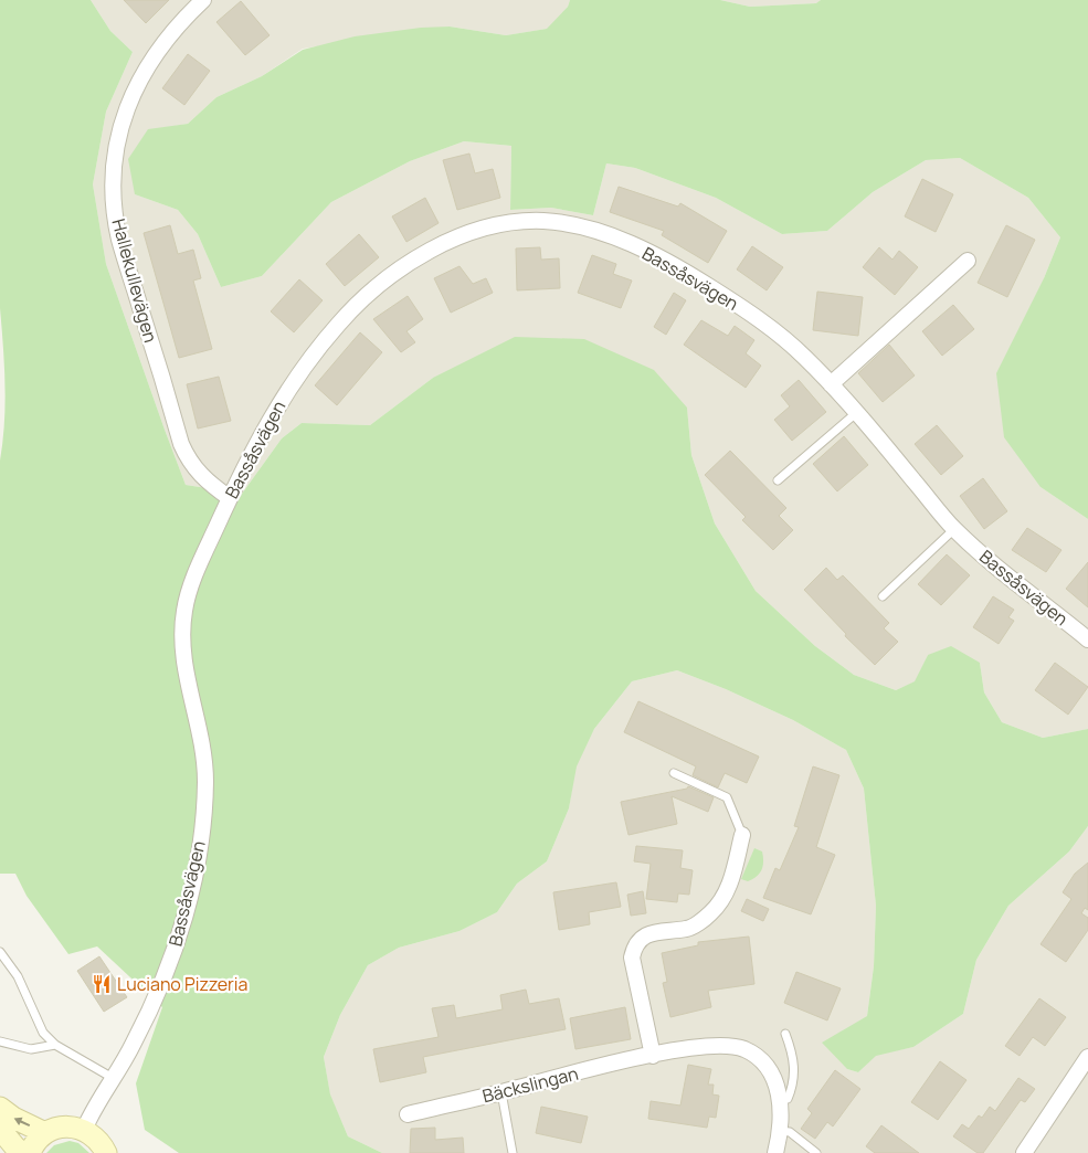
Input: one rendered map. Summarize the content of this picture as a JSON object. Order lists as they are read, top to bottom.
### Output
{
  "streets": {
    "street": ["Bassåsvägen", "Hallekullevägen", "Bäckslingan"]
  },
  "crossings": [
    ["Bassåsvägen", "Hallekullevägen"]
  ],
  "places": {
    "restaurant": ["Luciano Pizzeria"]
  }
}
